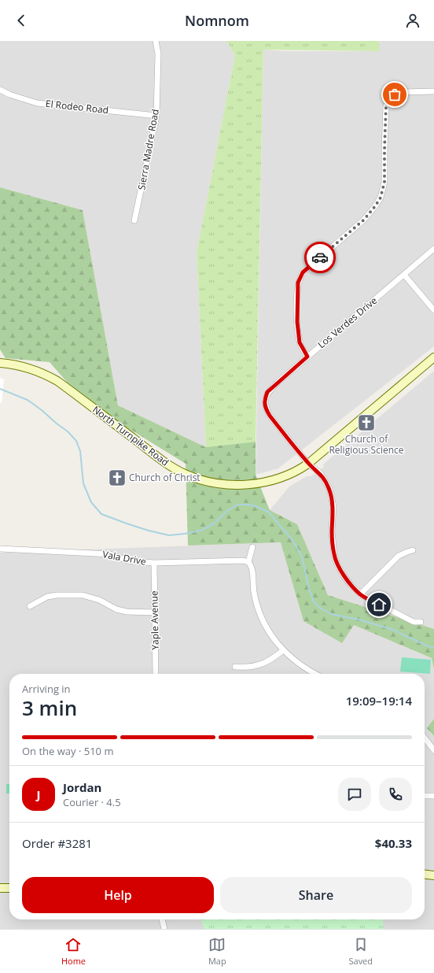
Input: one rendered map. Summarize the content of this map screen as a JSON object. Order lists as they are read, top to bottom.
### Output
{
  "streets": {
    "main road": ["North Turnpike Road"],
    "street": [
      "El Rodeo Road",
      "Sierra Madre Road",
      "Los Verdes Drive",
      "Vala Drive",
      "Yaple Avenue"
    ]
  },
  "crossings": [
    ["El Rodeo Road", "Sierra Madre Road"],
    ["Los Verdes Drive", "North Turnpike Road"],
    ["Vala Drive", "Yaple Avenue"]
  ],
  "places": {
    "church": ["Church of Religious Science", "Church of Christ"]
  },
  "page": {
    "header": "Nomnom",
    "heading": ["3 min", "Arriving in", "19:09–19:14"],
    "panel": [
      "Jordan",
      "Courier · 4.5",
      "Order #3281",
      "$40.33"
    ],
    "bar": "On the way · 510 m",
    "round": "J",
    "buttons": ["Help", "Share"],
    "tabs": ["Home", "Map", "Saved"]
  }
}
